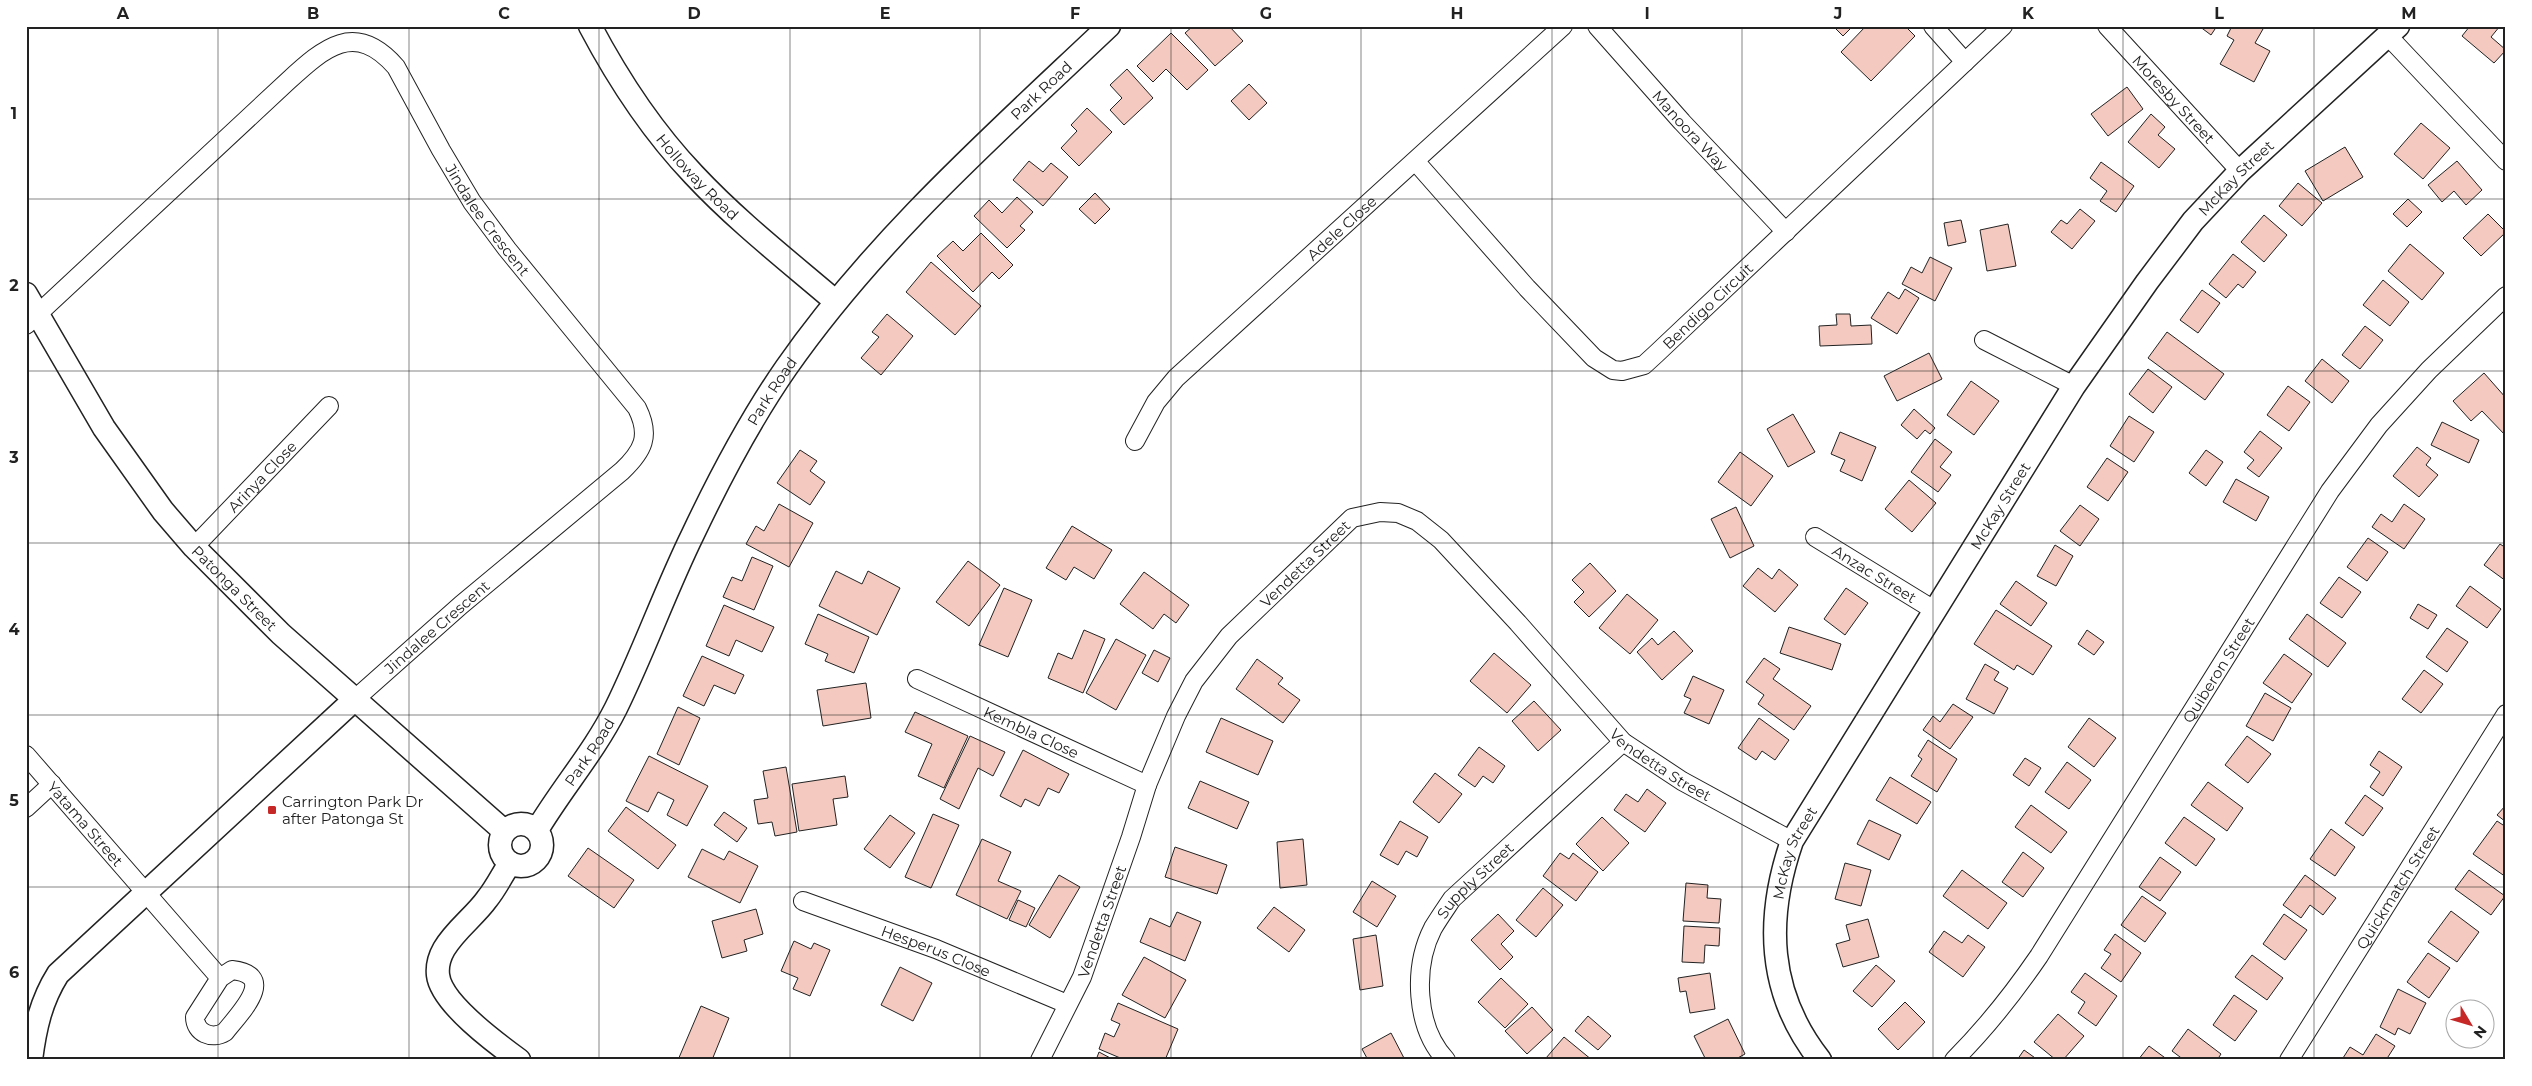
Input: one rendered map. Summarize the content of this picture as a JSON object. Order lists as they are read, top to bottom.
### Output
{
  "streets": {
    "street": [
      "Park Road",
      "Moresby Street",
      "Manoora Way",
      "Holloway Road",
      "McKay Street",
      "Jindalee Crescent",
      "Adele Close",
      "Bendigo Circuit",
      "Arinya Close",
      "Vendetta Street",
      "Anzac Street",
      "Patonga Street",
      "Quiberon Street",
      "Kembla Close",
      "Yatama Street",
      "Supply Street",
      "Quickmatch Street",
      "Hesperus Close"
    ]
  },
  "crossings": [
    ["Park Road", "Holloway Road"],
    ["Park Road", "Patonga Street"],
    ["Moresby Street", "McKay Street"],
    ["Manoora Way", "Bendigo Circuit"],
    ["McKay Street", "Vendetta Street"],
    ["McKay Street", "Anzac Street"],
    ["Jindalee Crescent", "Patonga Street"],
    ["Adele Close", "Bendigo Circuit"],
    ["Arinya Close", "Patonga Street"],
    ["Vendetta Street", "Kembla Close"],
    ["Vendetta Street", "Supply Street"],
    ["Vendetta Street", "Hesperus Close"]
  ],
  "places": {
    "transit": ["Carrington Park Dr after Patonga St"]
  },
  "north": "bottom right",
  "grid": {
    "columns": [
      "A",
      "B",
      "C",
      "D",
      "E",
      "F",
      "G",
      "H",
      "I",
      "J",
      "K",
      "L",
      "M"
    ],
    "rows": [
      "1",
      "2",
      "3",
      "4",
      "5",
      "6"
    ]
  }
}
